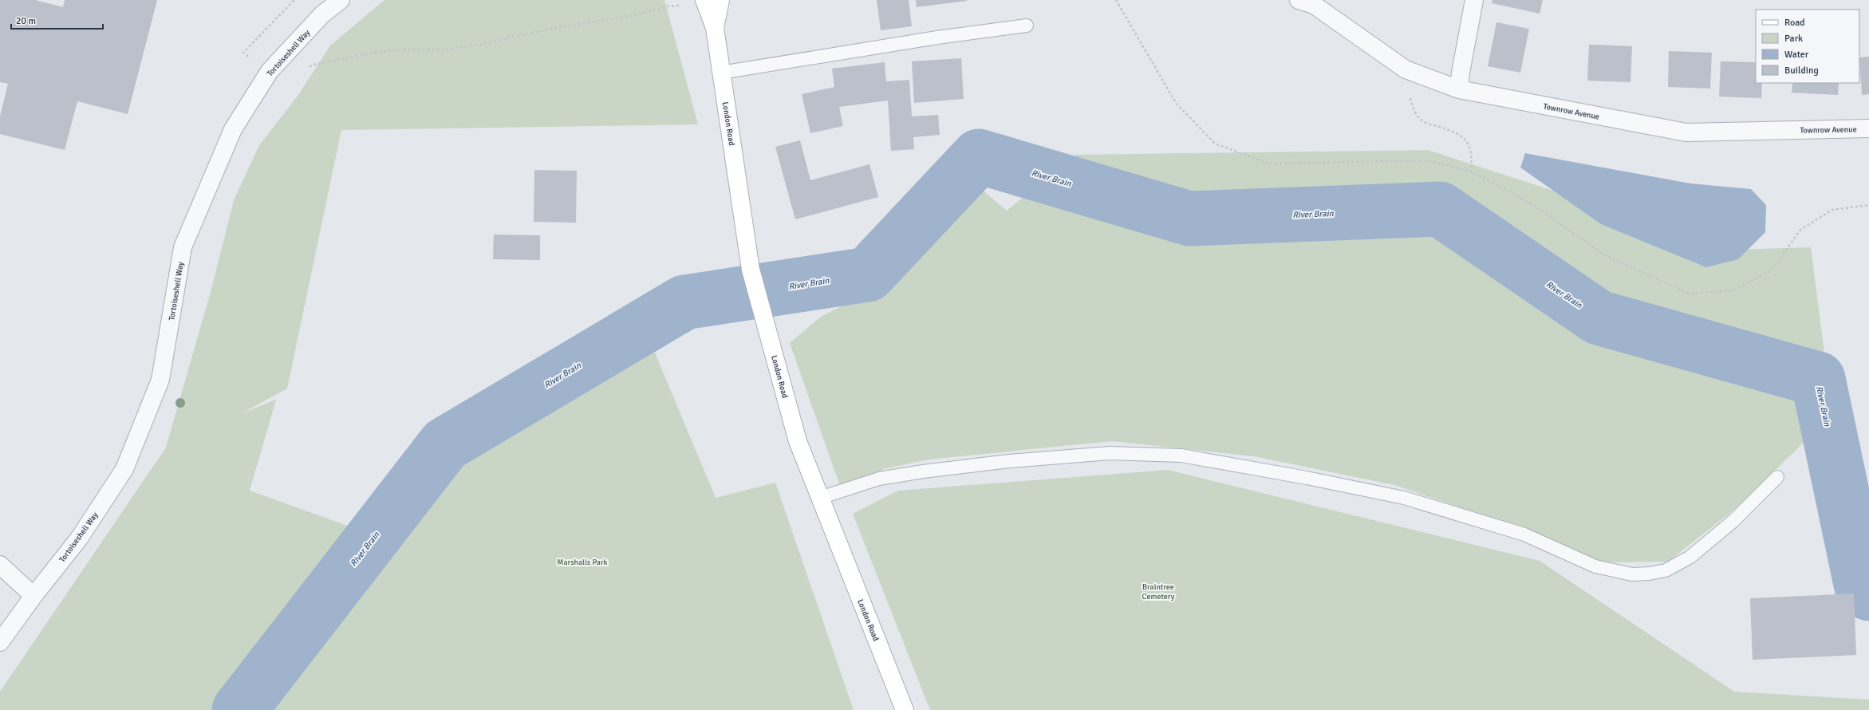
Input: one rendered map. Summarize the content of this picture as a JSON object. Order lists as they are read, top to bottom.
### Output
{
  "streets": {
    "street": ["Tortoiseshell Way", "Townrow Avenue", "London Road"]
  },
  "water": ["River Brain"],
  "parks": ["Marshalls Park", "Braintree Cemetery"],
  "legend": [
    "Road",
    "Park",
    "Water",
    "Building"
  ],
  "scale_bar": "20 m"
}
